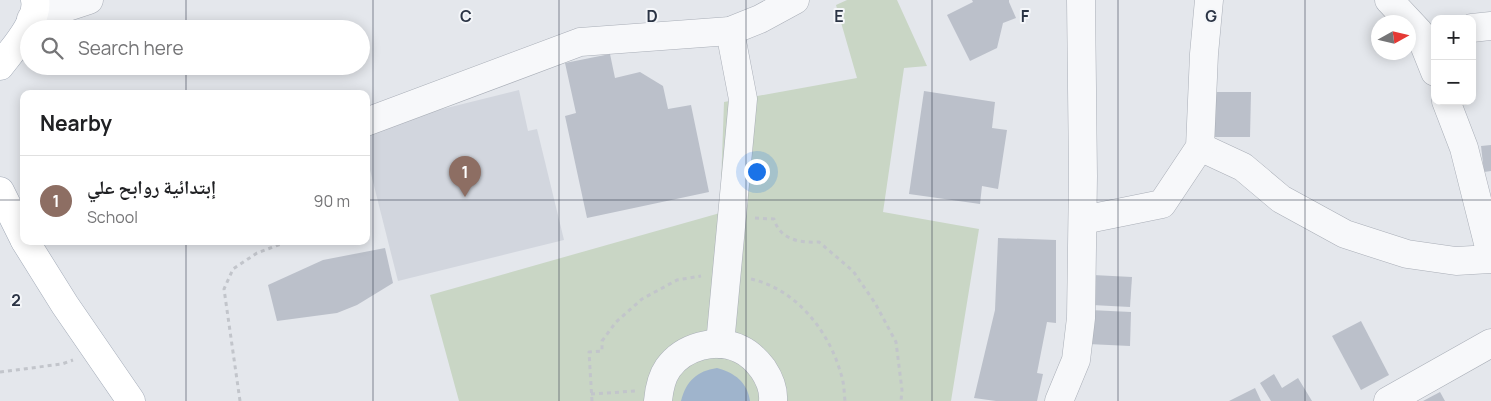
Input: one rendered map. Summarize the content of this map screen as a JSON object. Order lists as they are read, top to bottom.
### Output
{
  "north": "right",
  "page": {
    "map_buttons": ["+", "−"],
    "search": "Search here",
    "heading": "Nearby",
    "list": [
      {
        "mark": "1",
        "name": "إبتدائية روابح علي",
        "note": "School",
        "value": "90 m"
      }
    ],
    "pins": "1"
  },
  "grid": {
    "columns": [
      "C",
      "D",
      "E",
      "F",
      "G"
    ],
    "rows": ["2"]
  }
}
